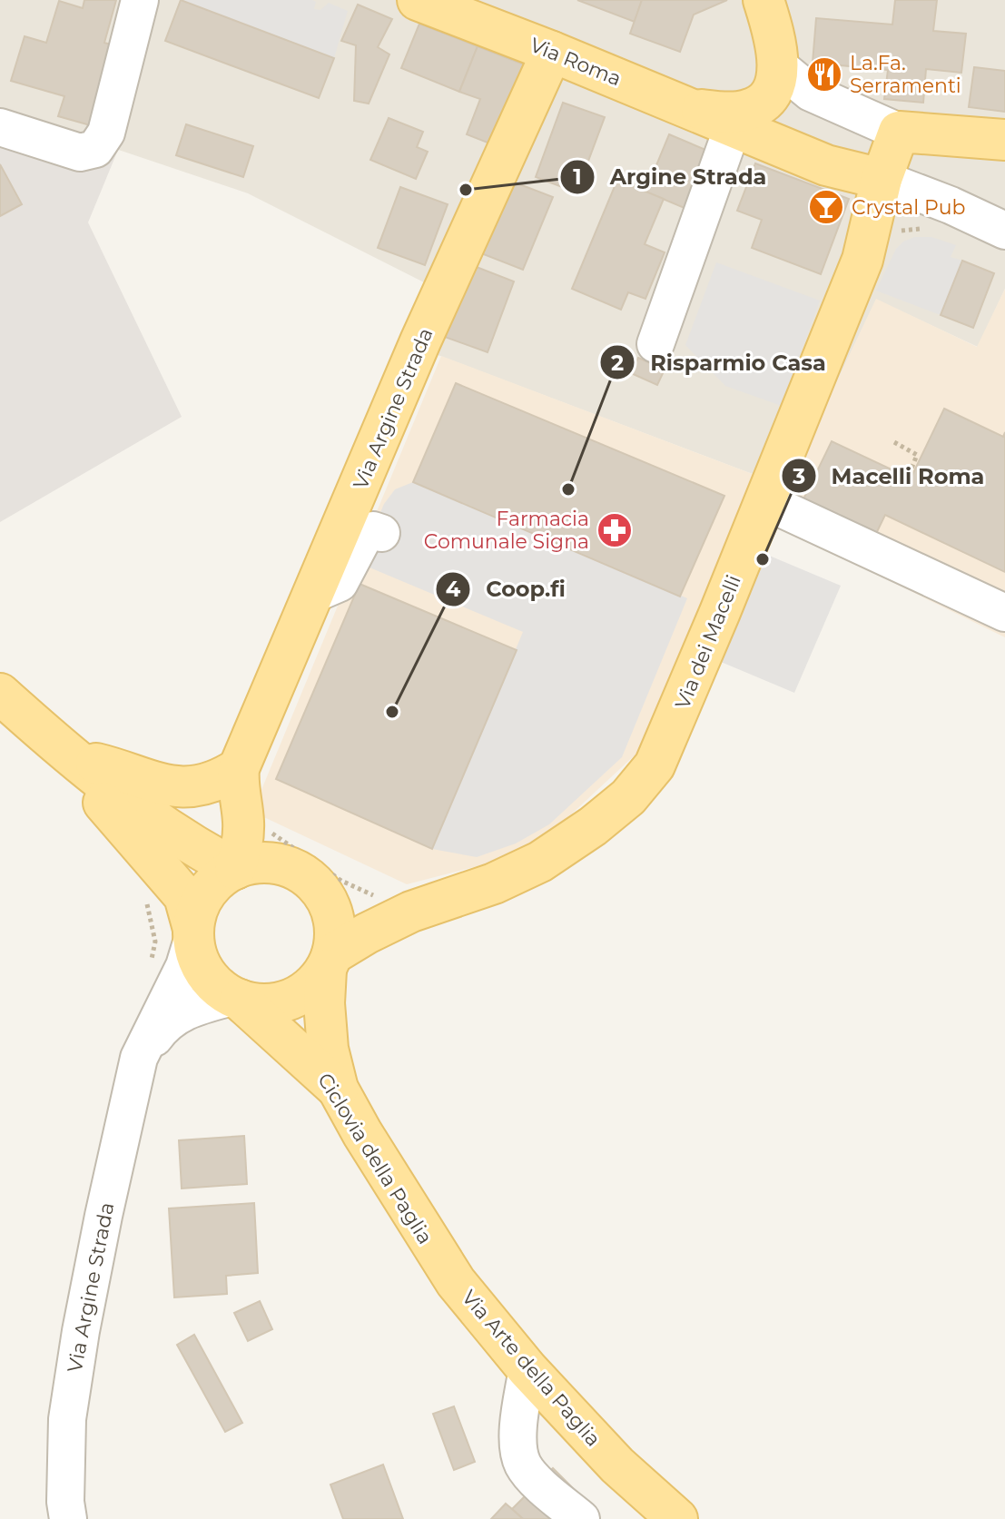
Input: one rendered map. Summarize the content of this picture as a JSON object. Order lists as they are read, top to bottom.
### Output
{
  "streets": {
    "main road": [
      "Via Roma",
      "Via Argine Strada",
      "Via dei Macelli",
      "Via Arte della Paglia"
    ]
  },
  "crossings": [
    ["Via Roma", "Via Argine Strada"],
    ["Via Roma", "Via dei Macelli"],
    ["Via Argine Strada", "Via dei Macelli"]
  ],
  "places": {
    "restaurant": ["La.Fa. Serramenti"],
    "other": [
      "Argine Strada",
      "Risparmio Casa",
      "Macelli Roma",
      "Coop.fi"
    ],
    "bar": ["Crystal Pub"],
    "pharmacy": ["Farmacia Comunale Signa"]
  }
}
